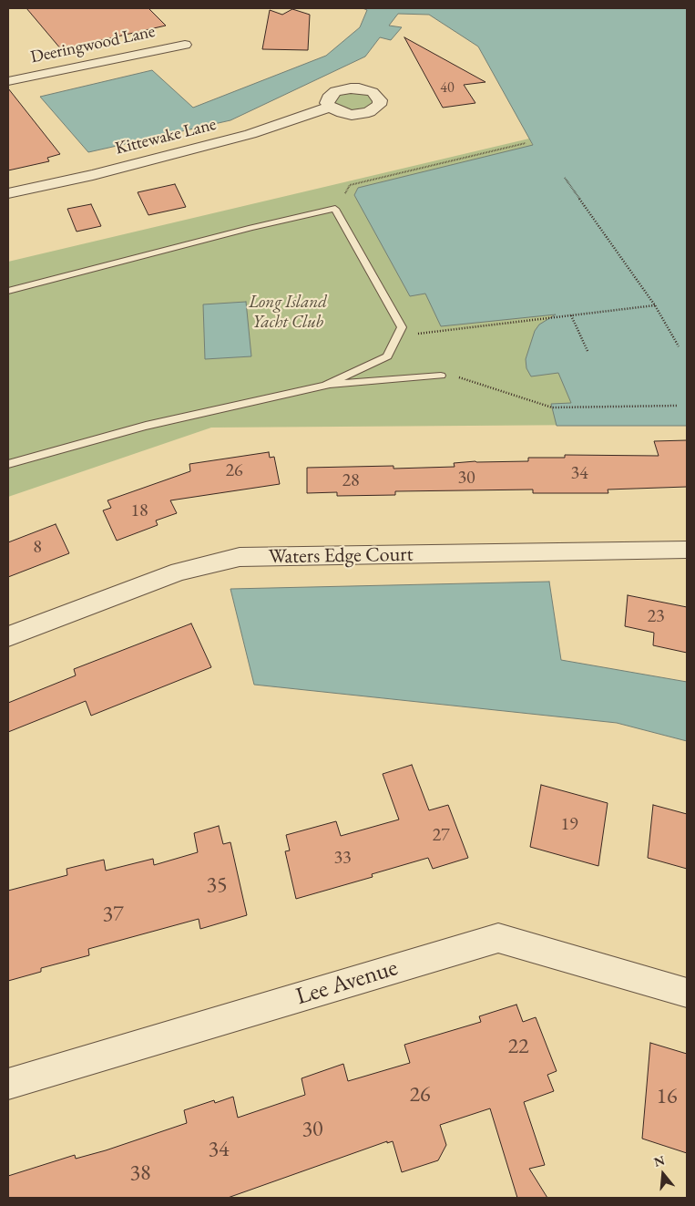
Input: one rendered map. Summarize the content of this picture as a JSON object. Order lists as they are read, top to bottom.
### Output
{
  "streets": {
    "street": [
      "Deeringwood Lane",
      "Kittewake Lane",
      "Waters Edge Court",
      "Lee Avenue"
    ]
  },
  "parks": ["Long Island Yacht Club"],
  "house_numbers": [
    "40",
    "26",
    "34",
    "30",
    "28",
    "18",
    "8",
    "23",
    "19",
    "27",
    "33",
    "35",
    "37",
    "22",
    "26",
    "16",
    "30",
    "34",
    "38"
  ],
  "north": "top"
}
